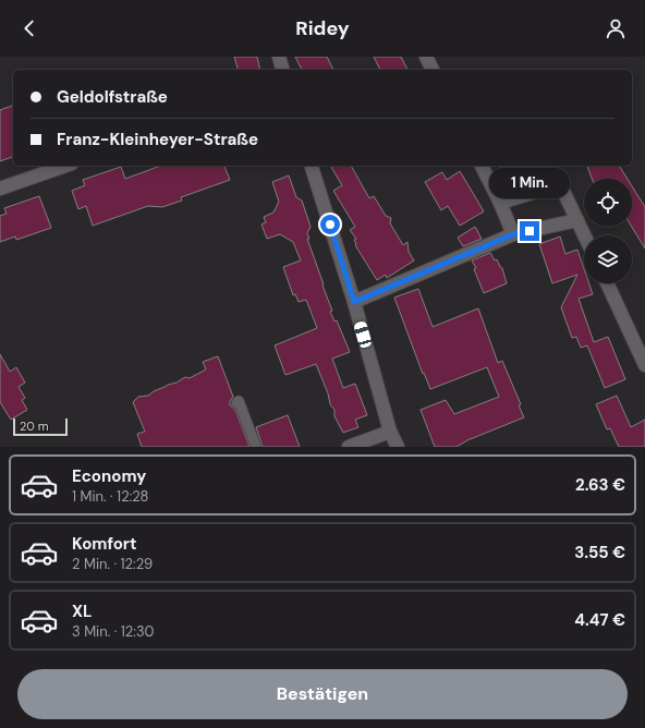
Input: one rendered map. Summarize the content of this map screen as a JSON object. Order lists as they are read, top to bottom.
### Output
{
  "scale_bar": "20 m",
  "page": {
    "header": "Ridey",
    "banner": ["Geldolfstraße", "Franz-Kleinheyer-Straße"],
    "bubble": "1 Min.",
    "scale": "20 m",
    "list": [
      {
        "name": "Economy",
        "note": "1 Min. · 12:28",
        "value": "2.63 €"
      },
      {
        "name": "Komfort",
        "note": "2 Min. · 12:29",
        "value": "3.55 €"
      },
      {
        "name": "XL",
        "note": "3 Min. · 12:30",
        "value": "4.47 €"
      }
    ],
    "buttons": "Bestätigen"
  }
}
